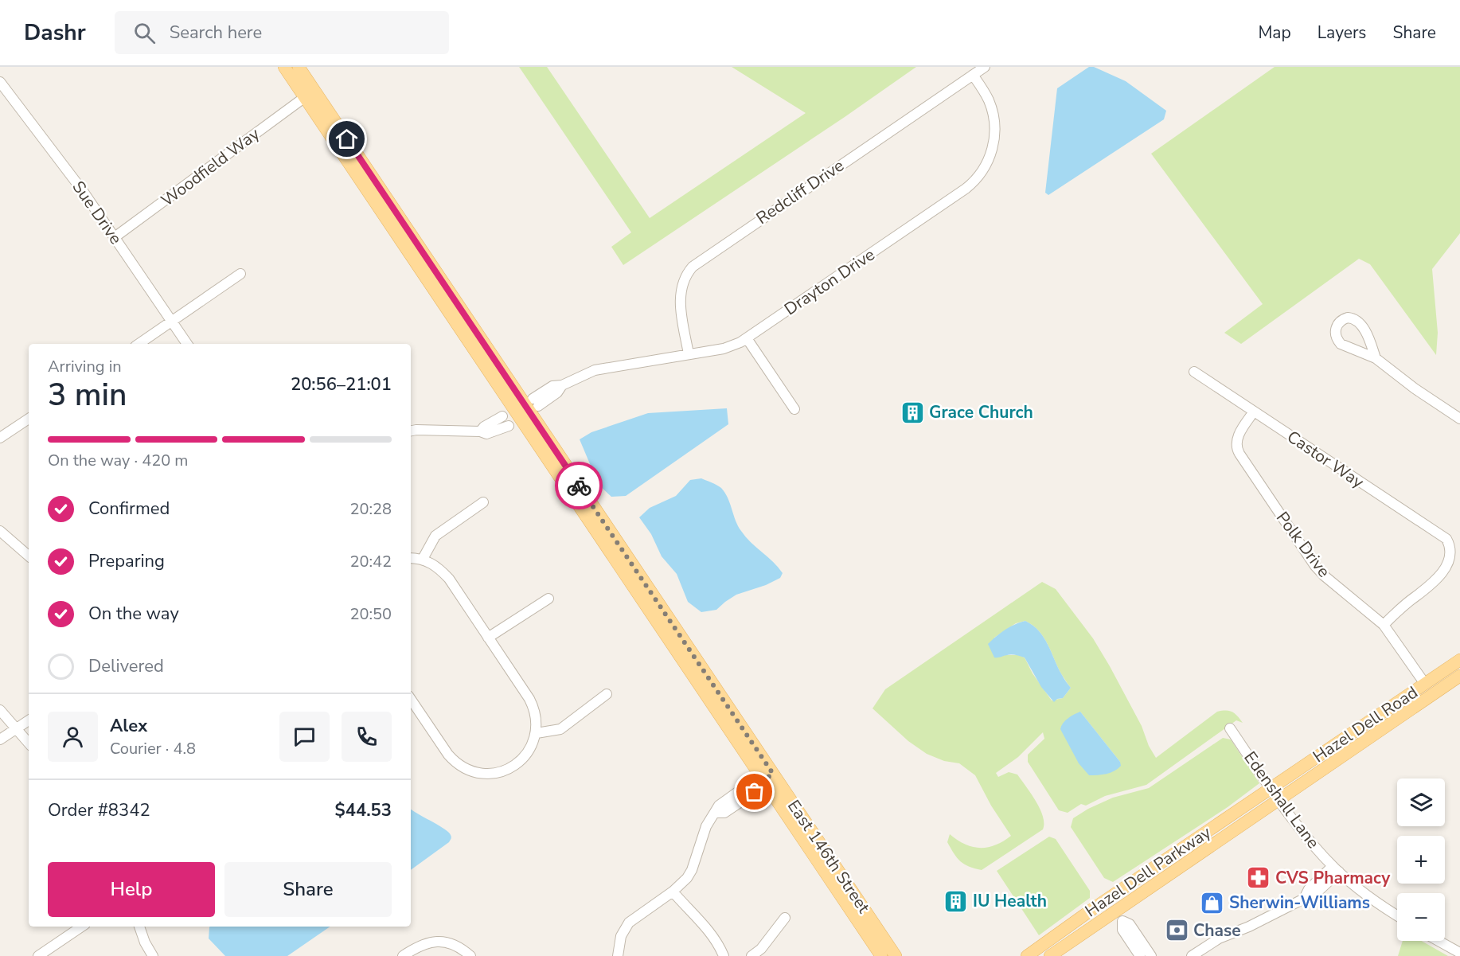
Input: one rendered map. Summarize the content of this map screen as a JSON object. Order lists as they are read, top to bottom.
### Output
{
  "streets": {
    "main road": ["Hazel Dell Road", "East 146th Street", "Hazel Dell Parkway"],
    "street": [
      "Woodfield Way",
      "Redcliff Drive",
      "Sue Drive",
      "Drayton Drive",
      "Castor Way",
      "Polk Drive",
      "Edenshall Lane"
    ]
  },
  "crossings": [
    ["Woodfield Way", "Sue Drive"],
    ["Woodfield Way", "East 146th Street"],
    ["Redcliff Drive", "Drayton Drive"],
    ["Castor Way", "Polk Drive"],
    ["Polk Drive", "Hazel Dell Road"],
    ["Hazel Dell Road", "Edenshall Lane"],
    ["Hazel Dell Road", "Hazel Dell Parkway"],
    ["Edenshall Lane", "Hazel Dell Parkway"]
  ],
  "places": {
    "building": ["Grace Church", "IU Health"],
    "pharmacy": ["CVS Pharmacy"],
    "shop": ["Sherwin-Williams"],
    "bank": ["Chase"]
  },
  "page": {
    "header": "Dashr",
    "search": "Search here",
    "nav": ["Map", "Layers", "Share"],
    "heading": ["3 min", "Arriving in", "20:56–21:01"],
    "panel": [
      "Alex",
      "Courier · 4.8",
      "Order #8342",
      "$44.53"
    ],
    "bar": "On the way · 420 m",
    "list": [
      ["Confirmed", "20:28"],
      ["Preparing", "20:42"],
      ["On the way", "20:50"],
      "Delivered"
    ],
    "map_buttons": ["+", "−"],
    "buttons": ["Help", "Share"]
  }
}
